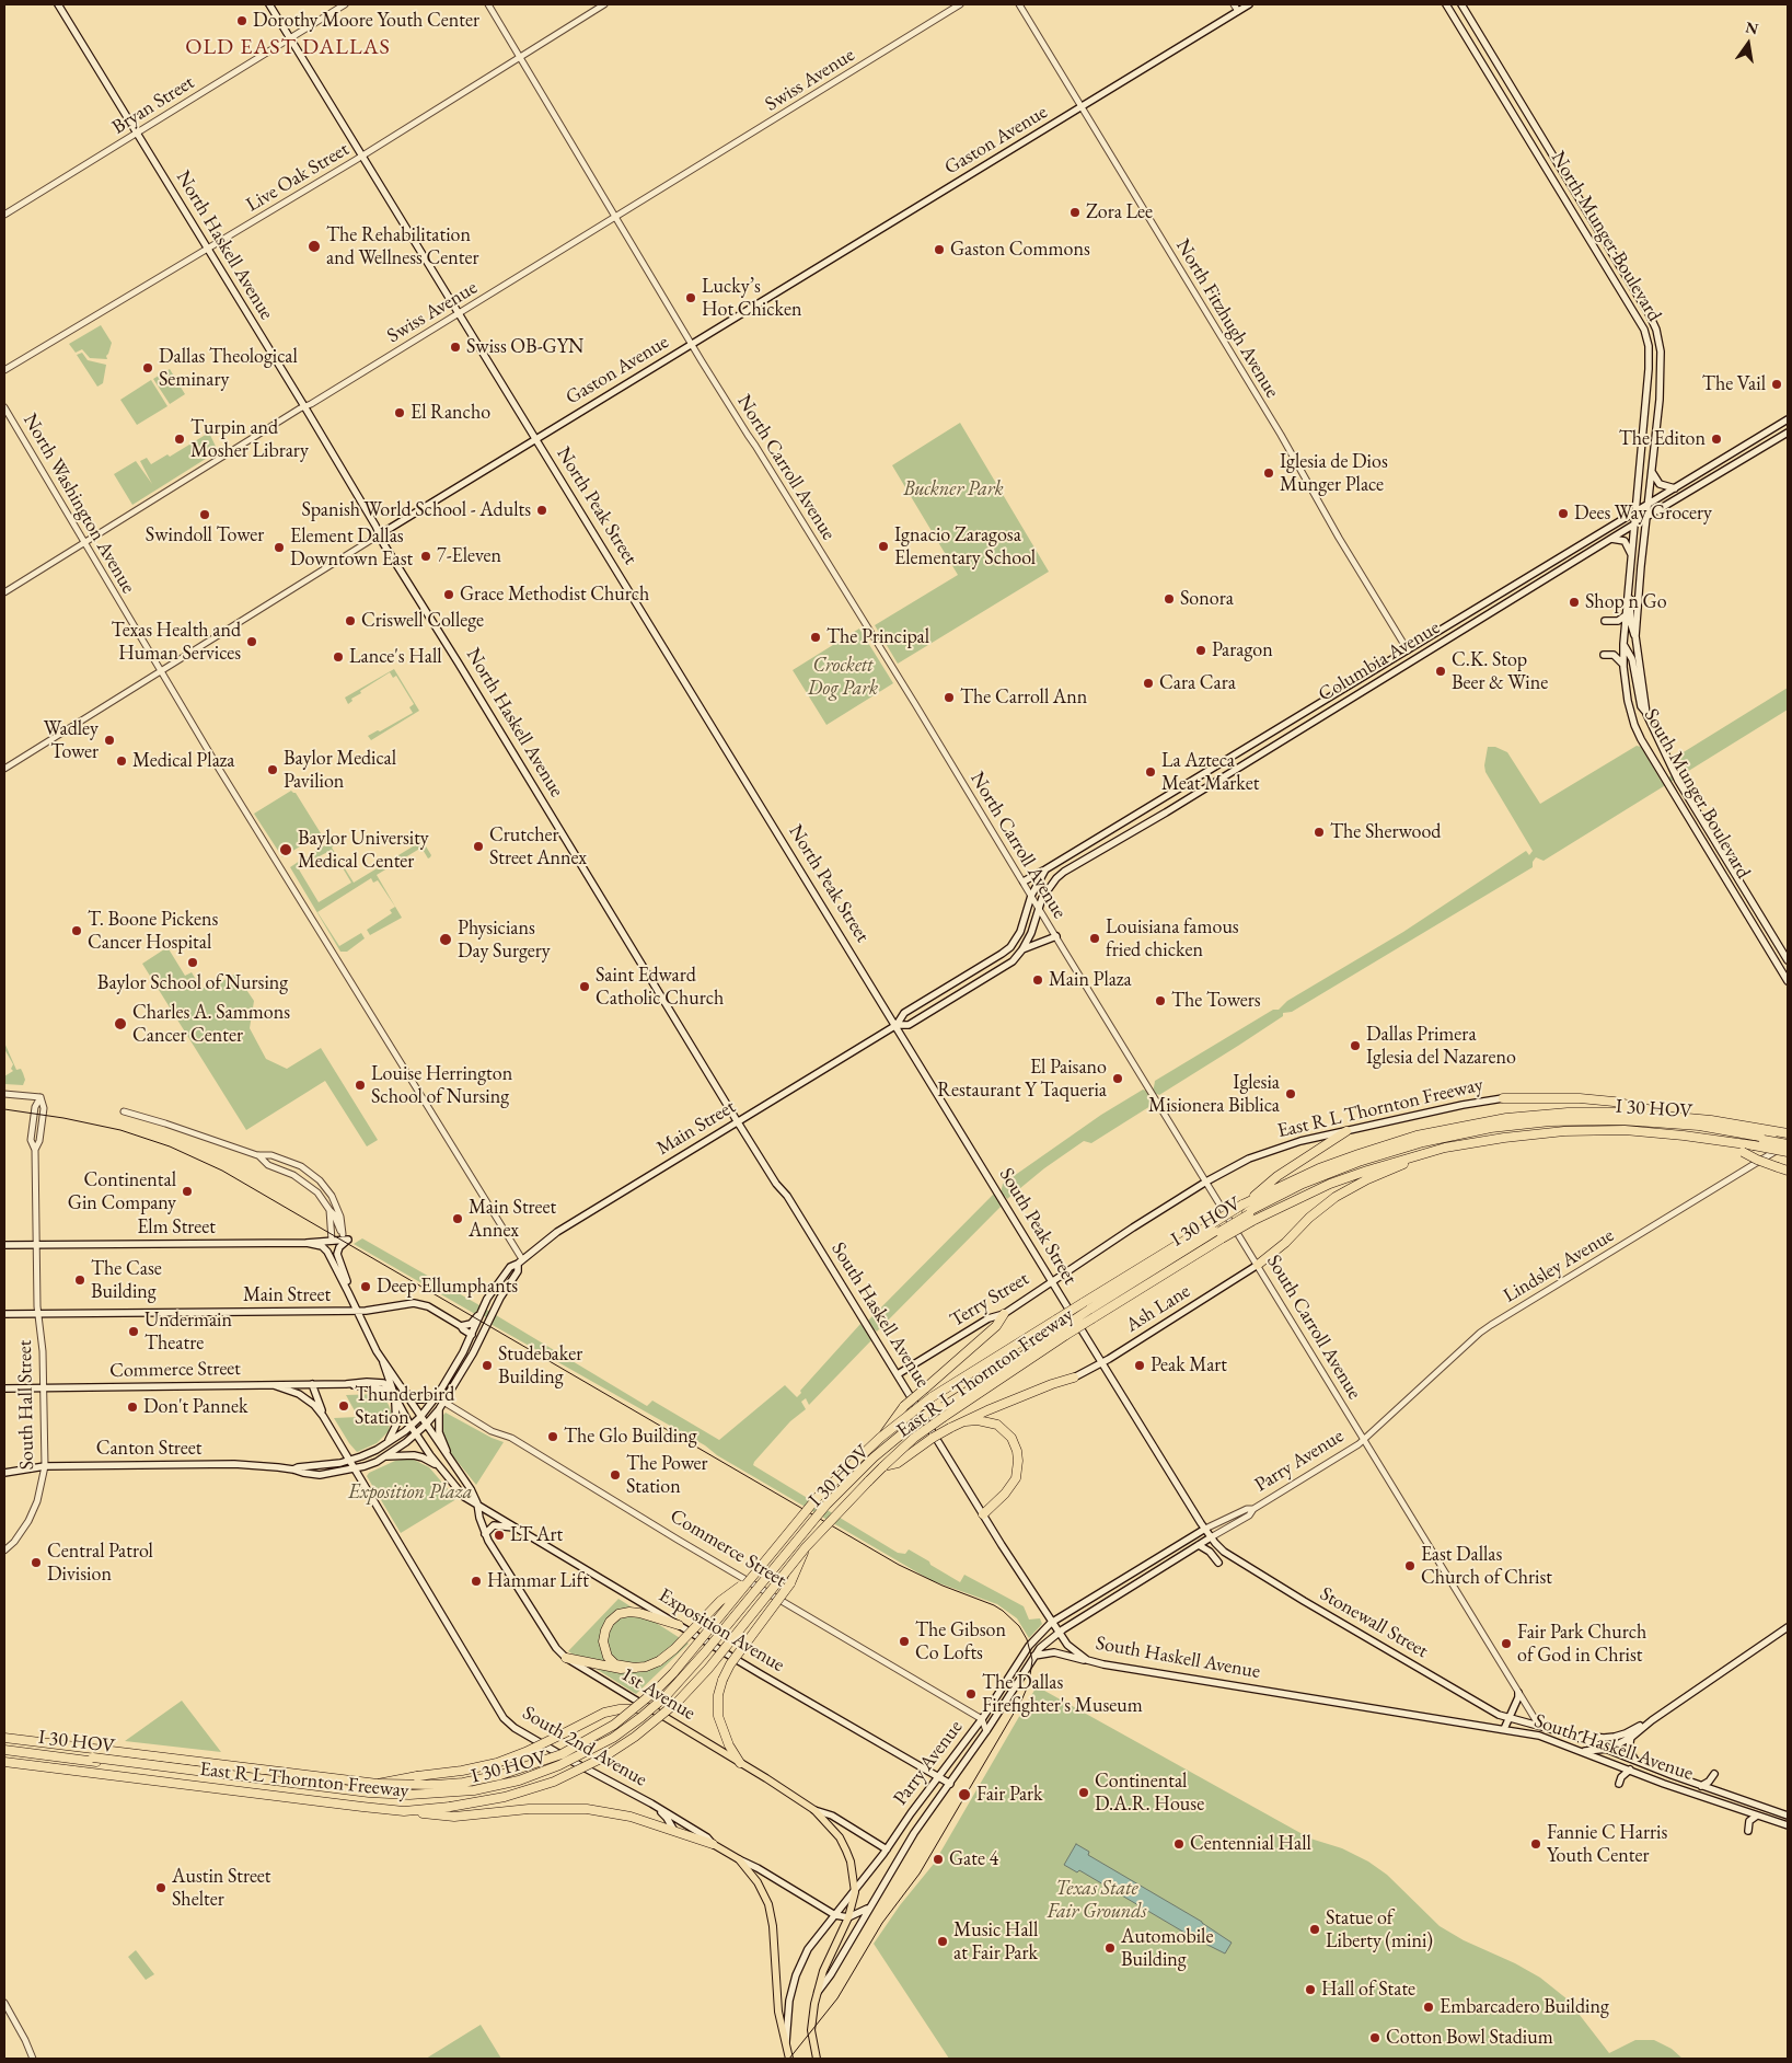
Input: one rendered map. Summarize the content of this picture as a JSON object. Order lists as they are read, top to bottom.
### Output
{
  "streets": {
    "highway": ["East R L Thornton Freeway", "I 30 HOV"],
    "main road": [
      "Gaston Avenue",
      "North Munger Boulevard",
      "North Haskell Avenue",
      "North Peak Street",
      "Columbia Avenue",
      "South Munger Boulevard",
      "Main Street",
      "South Peak Street",
      "Elm Street",
      "Terry Street",
      "Ash Lane",
      "South Haskell Avenue",
      "Commerce Street",
      "Canton Street",
      "Parry Avenue",
      "Stonewall Street",
      "Exposition Avenue",
      "1st Avenue",
      "South 2nd Avenue"
    ],
    "street": [
      "Swiss Avenue",
      "Bryan Street",
      "Live Oak Street",
      "North Fitzhugh Avenue",
      "North Carroll Avenue",
      "North Washington Avenue",
      "Lindsley Avenue",
      "South Carroll Avenue",
      "South Hall Street"
    ]
  },
  "crossings": [
    ["Swiss Avenue", "North Haskell Avenue"],
    ["Swiss Avenue", "North Carroll Avenue"],
    ["Swiss Avenue", "North Washington Avenue"],
    ["Swiss Avenue", "North Peak Street"],
    ["Bryan Street", "North Haskell Avenue"],
    ["Bryan Street", "North Peak Street"],
    ["Gaston Avenue", "North Haskell Avenue"],
    ["Gaston Avenue", "North Fitzhugh Avenue"],
    ["Gaston Avenue", "North Carroll Avenue"],
    ["Gaston Avenue", "North Washington Avenue"],
    ["Gaston Avenue", "North Peak Street"],
    ["Live Oak Street", "North Haskell Avenue"],
    ["Live Oak Street", "North Carroll Avenue"],
    ["Live Oak Street", "North Peak Street"],
    ["North Munger Boulevard", "Columbia Avenue"],
    ["North Munger Boulevard", "South Munger Boulevard"],
    ["North Haskell Avenue", "Main Street"],
    ["North Haskell Avenue", "South Haskell Avenue"],
    ["North Fitzhugh Avenue", "Columbia Avenue"],
    ["North Carroll Avenue", "Columbia Avenue"],
    ["North Carroll Avenue", "Main Street"],
    ["North Carroll Avenue", "South Carroll Avenue"],
    ["North Washington Avenue", "Main Street"],
    ["North Peak Street", "Main Street"],
    ["North Peak Street", "South Peak Street"],
    ["Columbia Avenue", "South Munger Boulevard"],
    ["Columbia Avenue", "Main Street"],
    ["East R L Thornton Freeway", "I 30 HOV"],
    ["East R L Thornton Freeway", "Terry Street"],
    ["East R L Thornton Freeway", "South Carroll Avenue"],
    ["I 30 HOV", "Lindsley Avenue"],
    ["Main Street", "South Peak Street"],
    ["Main Street", "South Haskell Avenue"],
    ["Main Street", "South Hall Street"],
    ["Main Street", "Canton Street"],
    ["Main Street", "Exposition Avenue"],
    ["South Peak Street", "Terry Street"],
    ["South Peak Street", "Ash Lane"],
    ["South Peak Street", "Parry Avenue"],
    ["South Peak Street", "Stonewall Street"],
    ["Elm Street", "South Hall Street"],
    ["Lindsley Avenue", "South Carroll Avenue"],
    ["Lindsley Avenue", "Parry Avenue"],
    ["Terry Street", "South Haskell Avenue"],
    ["Terry Street", "South Carroll Avenue"],
    ["Ash Lane", "South Carroll Avenue"],
    ["South Haskell Avenue", "South Carroll Avenue"],
    ["South Haskell Avenue", "Parry Avenue"],
    ["South Haskell Avenue", "Stonewall Street"],
    ["South Carroll Avenue", "Parry Avenue"],
    ["South Carroll Avenue", "Stonewall Street"],
    ["Commerce Street", "South Hall Street"],
    ["Commerce Street", "Canton Street"],
    ["Commerce Street", "Parry Avenue"],
    ["Commerce Street", "Exposition Avenue"],
    ["Commerce Street", "South 2nd Avenue"],
    ["South Hall Street", "Canton Street"],
    ["Canton Street", "Exposition Avenue"],
    ["Canton Street", "South 2nd Avenue"],
    ["Parry Avenue", "Stonewall Street"],
    ["Parry Avenue", "Exposition Avenue"],
    ["Parry Avenue", "1st Avenue"],
    ["Parry Avenue", "South 2nd Avenue"],
    ["Exposition Avenue", "1st Avenue"]
  ],
  "districts": ["OLD EAST DALLAS"],
  "parks": [
    "Buckner Park",
    "Crockett Dog Park",
    "Exposition Plaza",
    "Texas State Fair Grounds"
  ],
  "places": [
    "Dorothy Moore Youth Center",
    "Zora Lee",
    "The Rehabilitation and Wellness Center",
    "Gaston Commons",
    "Lucky’s Hot Chicken",
    "Swiss OB-GYN",
    "Dallas Theological Seminary",
    "The Vail",
    "El Rancho",
    "Turpin and Mosher Library",
    "The Editon",
    "Iglesia de Dios Munger Place",
    "Spanish World School - Adults",
    "Dees Way Grocery",
    "Swindoll Tower",
    "Ignacio Zaragosa Elementary School",
    "Element Dallas Downtown East",
    "7-Eleven",
    "Grace Methodist Church",
    "Sonora",
    "Shop n Go",
    "Criswell College",
    "The Principal",
    "Texas Health and Human Services",
    "Paragon",
    "Lance's Hall",
    "C.K. Stop Beer & Wine",
    "Cara Cara",
    "The Carroll Ann",
    "Wadley Tower",
    "Medical Plaza",
    "Baylor Medical Pavilion",
    "La Azteca Meat Market",
    "The Sherwood",
    "Crutcher Street Annex",
    "Baylor University Medical Center",
    "T. Boone Pickens Cancer Hospital",
    "Louisiana famous fried chicken",
    "Physicians Day Surgery",
    "Baylor School of Nursing",
    "Main Plaza",
    "Saint Edward Catholic Church",
    "The Towers",
    "Charles A. Sammons Cancer Center",
    "Dallas Primera Iglesia del Nazareno",
    "El Paisano Restaurant Y Taqueria",
    "Louise Herrington School of Nursing",
    "Iglesia Misionera Biblica",
    "Continental Gin Company",
    "Main Street Annex",
    "The Case Building",
    "Deep Ellumphants",
    "Undermain Theatre",
    "Studebaker Building",
    "Peak Mart",
    "Thunderbird Station",
    "Don't Pannek",
    "The Glo Building",
    "The Power Station",
    "LT Art",
    "Central Patrol Division",
    "East Dallas Church of Christ",
    "Hammar Lift",
    "The Gibson Co Lofts",
    "Fair Park Church of God in Christ",
    "The Dallas Firefighter's Museum",
    "Continental D.A.R. House",
    "Fair Park",
    "Centennial Hall",
    "Fannie C Harris Youth Center",
    "Gate 4",
    "Austin Street Shelter",
    "Statue of Liberty (mini)",
    "Music Hall at Fair Park",
    "Automobile Building",
    "Hall of State",
    "Embarcadero Building",
    "Cotton Bowl Stadium"
  ],
  "north": "top"
}
